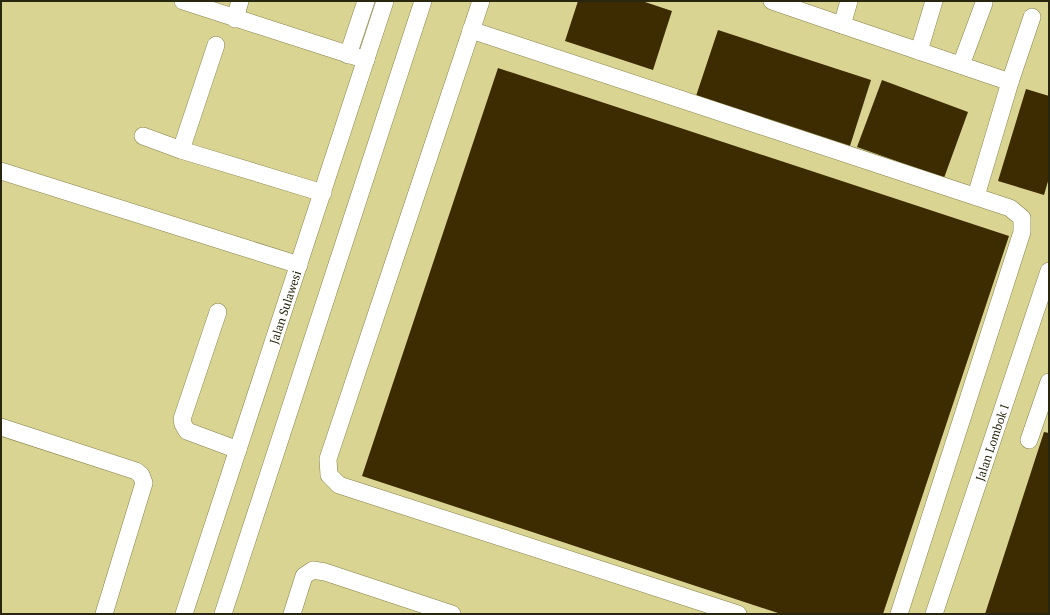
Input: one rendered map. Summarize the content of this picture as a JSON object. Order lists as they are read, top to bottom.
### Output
{
  "streets": {
    "street": ["Jalan Sulawesi", "Jalan Lombok I"]
  }
}
